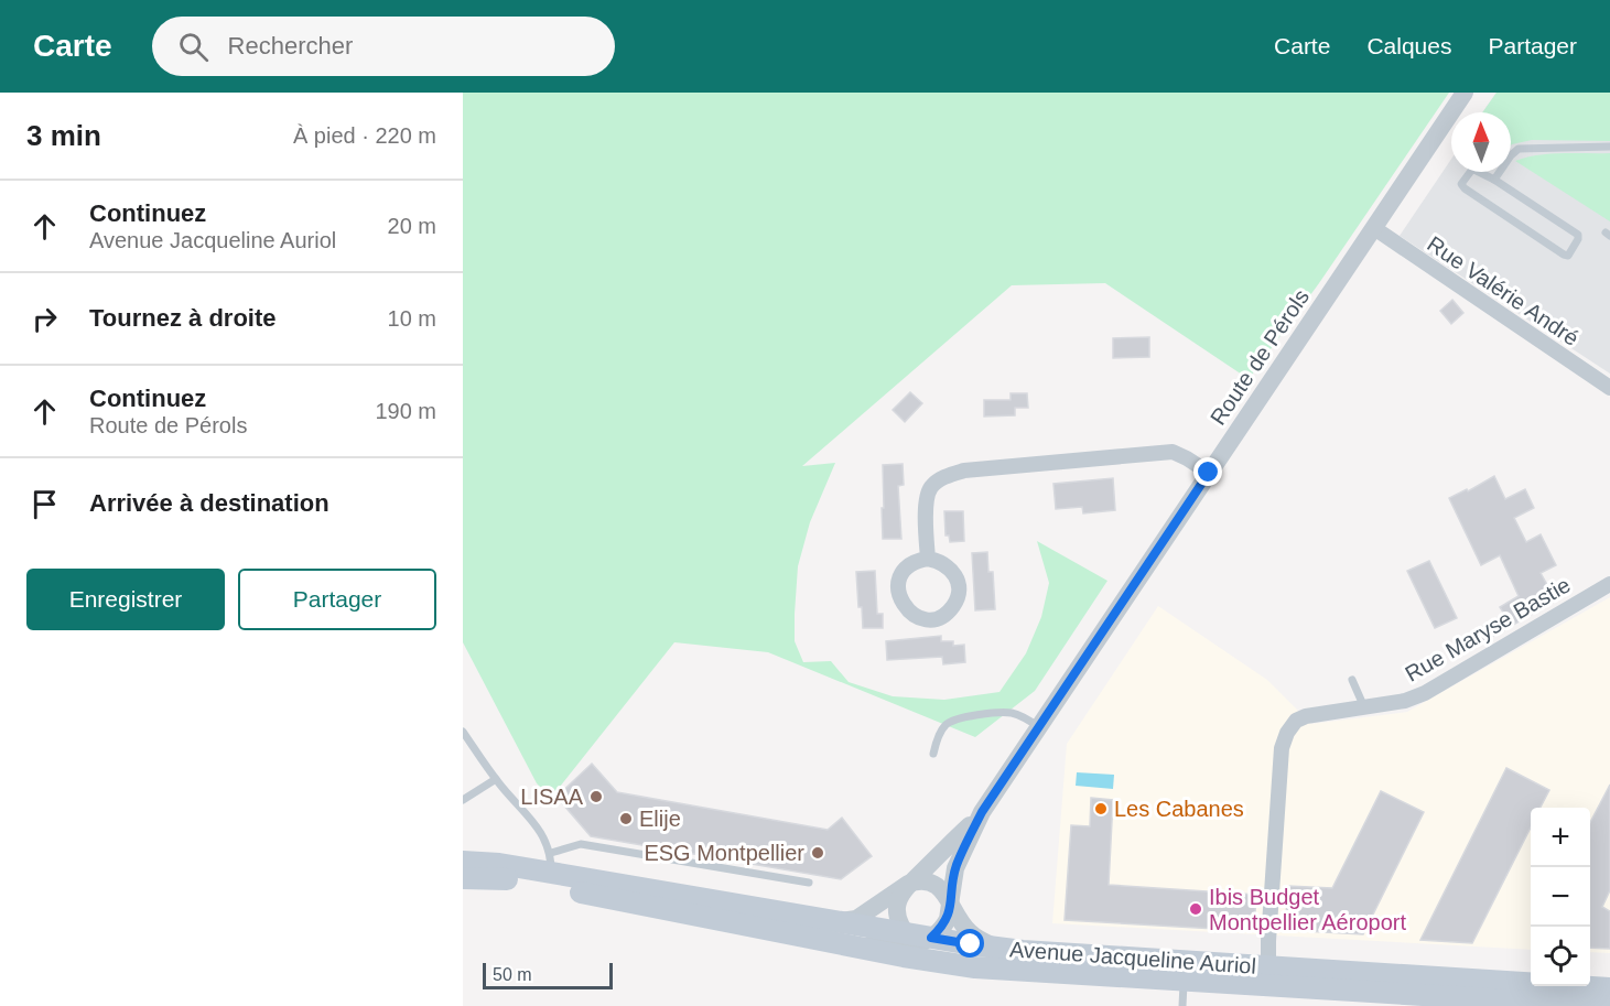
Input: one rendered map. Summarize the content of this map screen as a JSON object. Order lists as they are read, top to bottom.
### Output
{
  "streets": {
    "main road": ["Avenue Jacqueline Auriol"],
    "street": ["Rue Valérie André", "Route de Pérols", "Rue Maryse Bastie"]
  },
  "crossings": [
    ["Rue Valérie André", "Route de Pérols"],
    ["Route de Pérols", "Avenue Jacqueline Auriol"],
    ["Rue Maryse Bastie", "Avenue Jacqueline Auriol"]
  ],
  "places": [
    "LISAA",
    "Les Cabanes",
    "Elije",
    "ESG Montpellier",
    "Ibis Budget Montpellier Aéroport"
  ],
  "scale_bar": "50 m",
  "north": "top",
  "page": {
    "header": "Carte",
    "search": "Rechercher",
    "nav": ["Carte", "Calques", "Partager"],
    "heading": ["3 min", "À pied · 220 m"],
    "list": [
      ["Continuez", "Avenue Jacqueline Auriol", "20 m"],
      ["Tournez à droite", "10 m"],
      ["Continuez", "Route de Pérols", "190 m"],
      "Arrivée à destination"
    ],
    "buttons": ["Enregistrer", "Partager"],
    "map_buttons": ["+", "−"],
    "scale": "50 m"
  }
}
